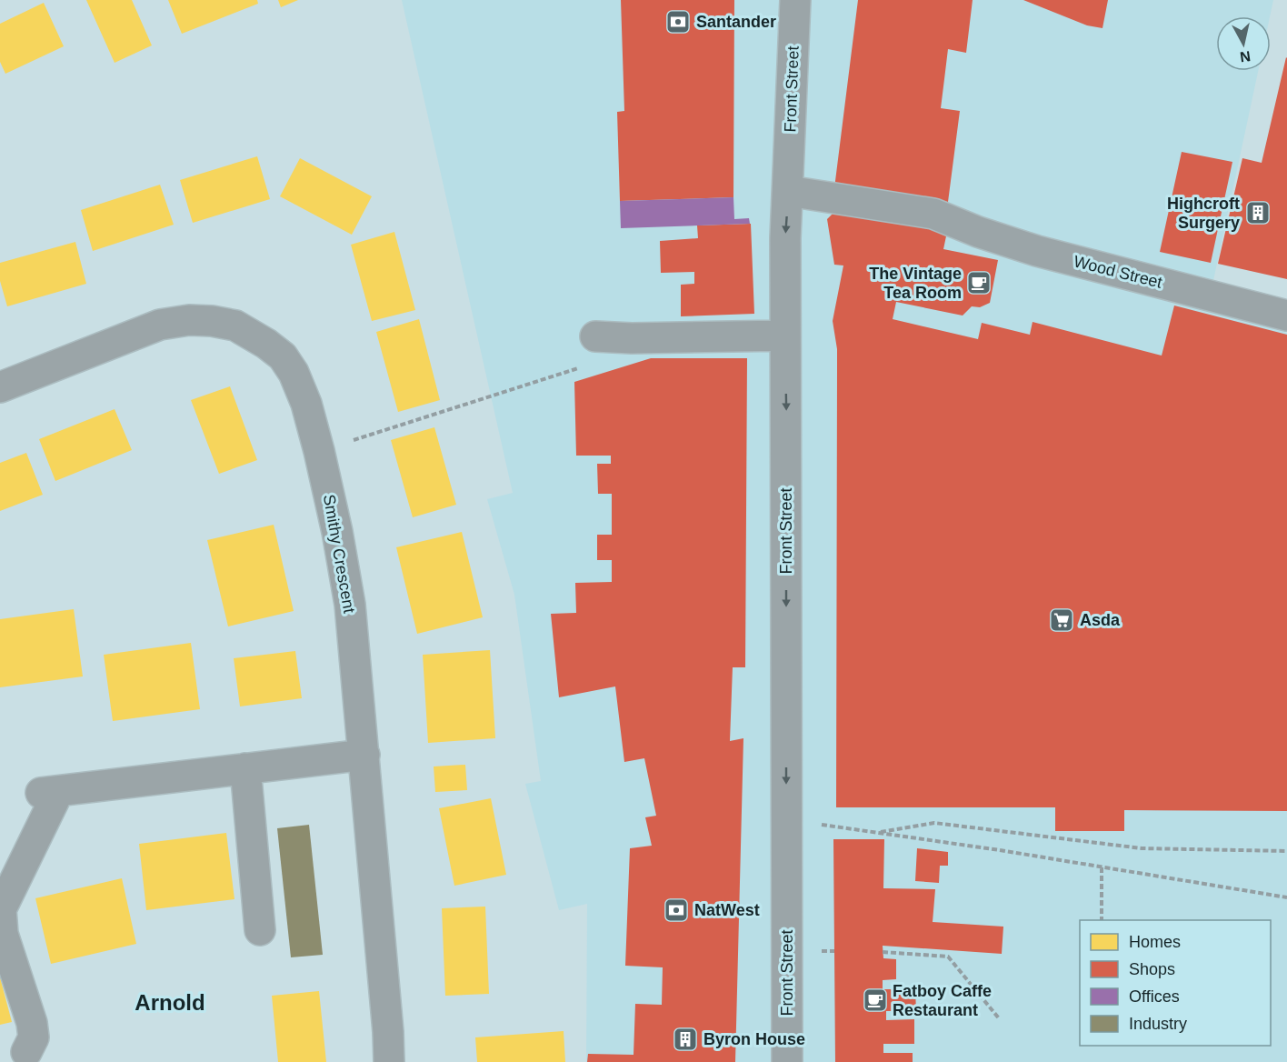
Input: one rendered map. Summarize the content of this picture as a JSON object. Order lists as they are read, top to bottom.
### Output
{
  "streets": {
    "street": ["Front Street", "Wood Street", "Smithy Crescent"]
  },
  "crossings": [
    ["Front Street", "Wood Street"]
  ],
  "one_way": ["Front Street"],
  "districts": ["Arnold"],
  "places": {
    "bank": ["Santander", "NatWest"],
    "building": ["Highcroft Surgery", "Byron House"],
    "cafe": ["The Vintage Tea Room", "Fatboy Caffe Restaurant"],
    "supermarket": ["Asda"]
  },
  "legend": [
    "Homes",
    "Shops",
    "Offices",
    "Industry"
  ],
  "north": "bottom"
}
